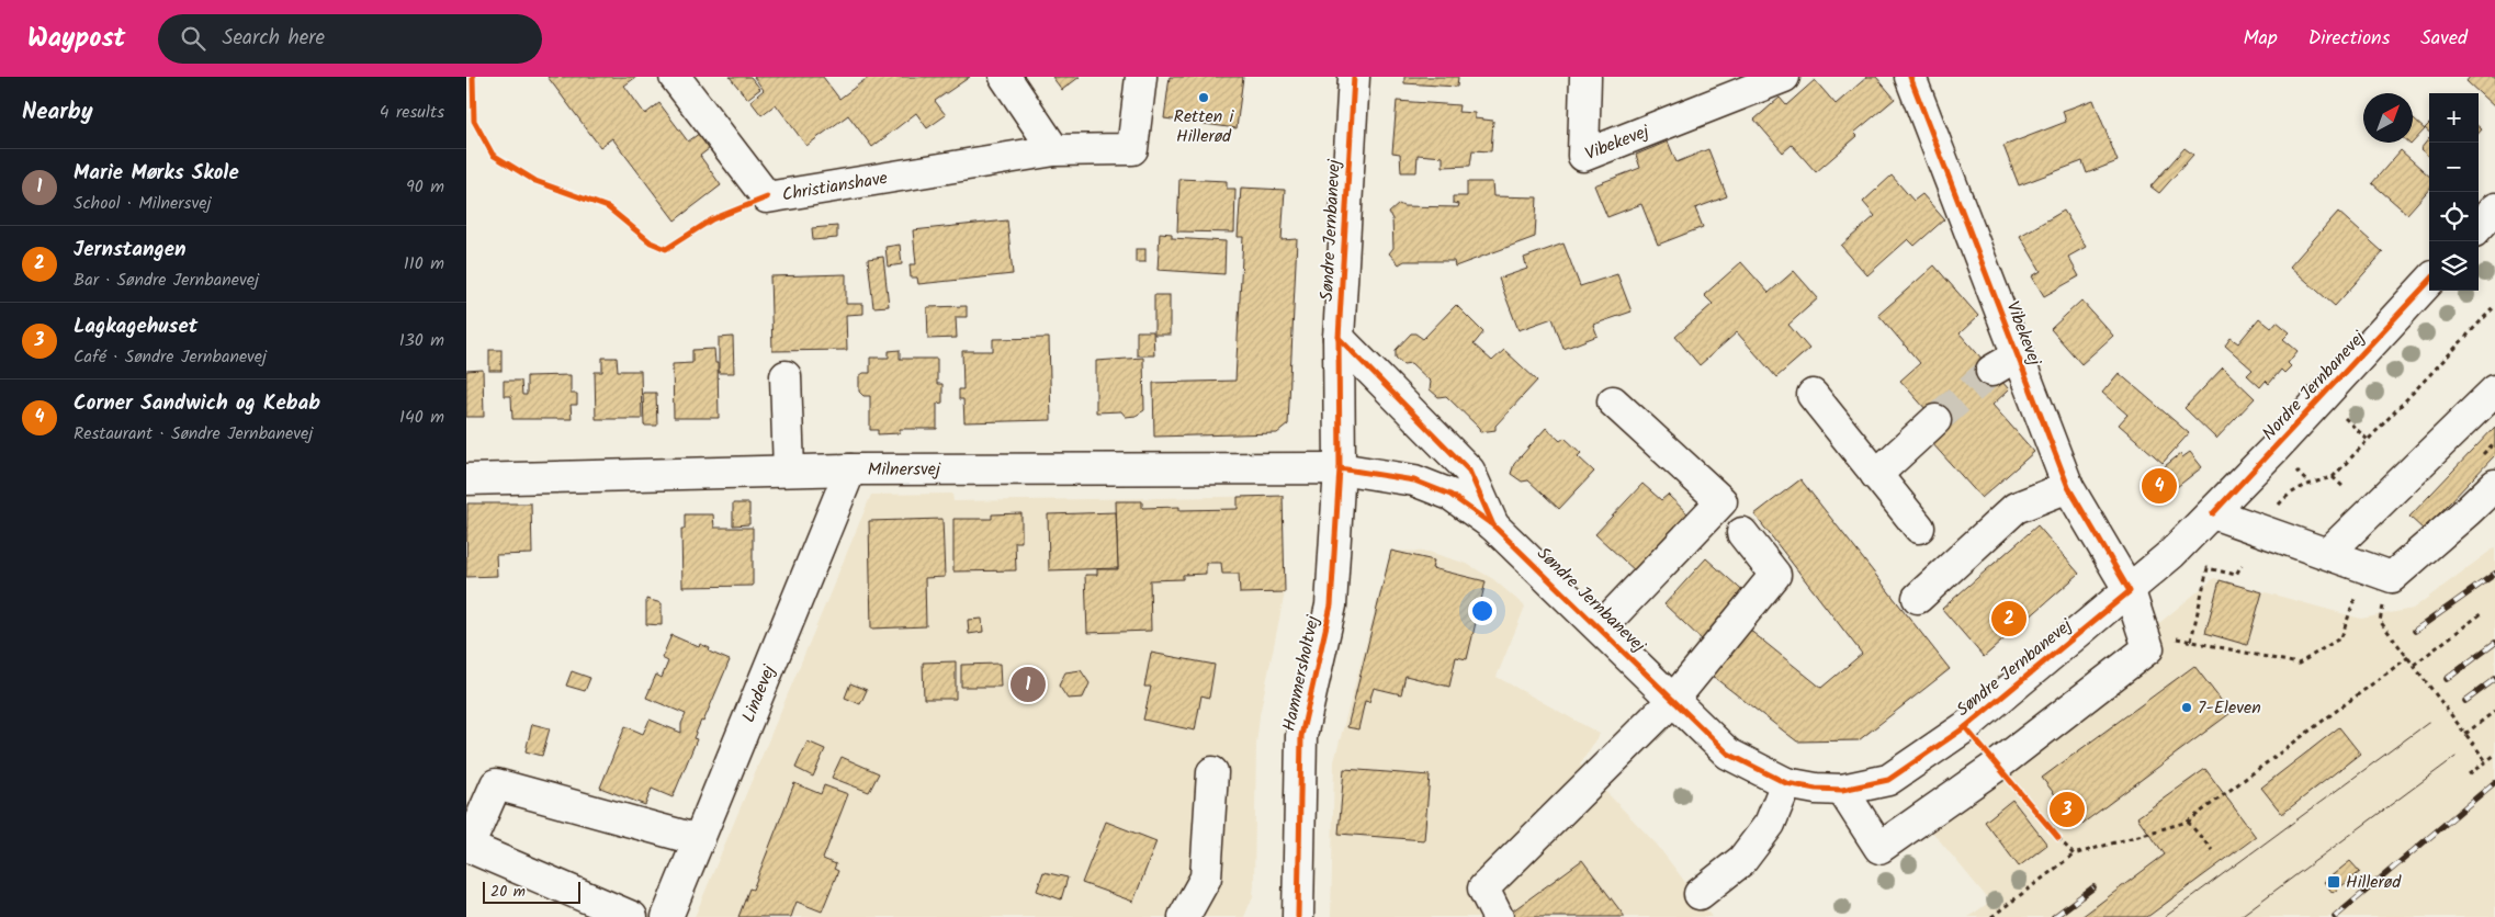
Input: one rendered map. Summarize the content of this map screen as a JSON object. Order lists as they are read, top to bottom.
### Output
{
  "streets": {
    "street": [
      "Vibekevej",
      "Christianshave",
      "Søndre Jernbanevej",
      "Nordre Jernbanevej",
      "Milnersvej",
      "Hammersholtvej",
      "Lindevej"
    ]
  },
  "crossings": [
    ["Vibekevej", "Søndre Jernbanevej"],
    ["Søndre Jernbanevej", "Nordre Jernbanevej"],
    ["Søndre Jernbanevej", "Milnersvej"],
    ["Søndre Jernbanevej", "Hammersholtvej"],
    ["Milnersvej", "Hammersholtvej"],
    ["Milnersvej", "Lindevej"]
  ],
  "places": {
    "other": ["Retten i Hillerød", "7-Eleven"],
    "transit": ["Hillerød"]
  },
  "scale_bar": "20 m",
  "north": "top right",
  "page": {
    "header": "Waypost",
    "search": "Search here",
    "nav": ["Map", "Directions", "Saved"],
    "heading": ["Nearby", "4 results"],
    "map_buttons": ["+", "−"],
    "list": [
      {
        "mark": "1",
        "name": "Marie Mørks Skole",
        "note": "School · Milnersvej",
        "value": "90 m"
      },
      {
        "mark": "2",
        "name": "Jernstangen",
        "note": "Bar · Søndre Jernbanevej",
        "value": "110 m"
      },
      {
        "mark": "3",
        "name": "Lagkagehuset",
        "note": "Café · Søndre Jernbanevej",
        "value": "130 m"
      },
      {
        "mark": "4",
        "name": "Corner Sandwich og Kebab",
        "note": "Restaurant · Søndre Jernbanevej",
        "value": "140 m"
      }
    ],
    "pins": [
      "4",
      "2",
      "1",
      "3"
    ],
    "scale": "20 m"
  }
}
